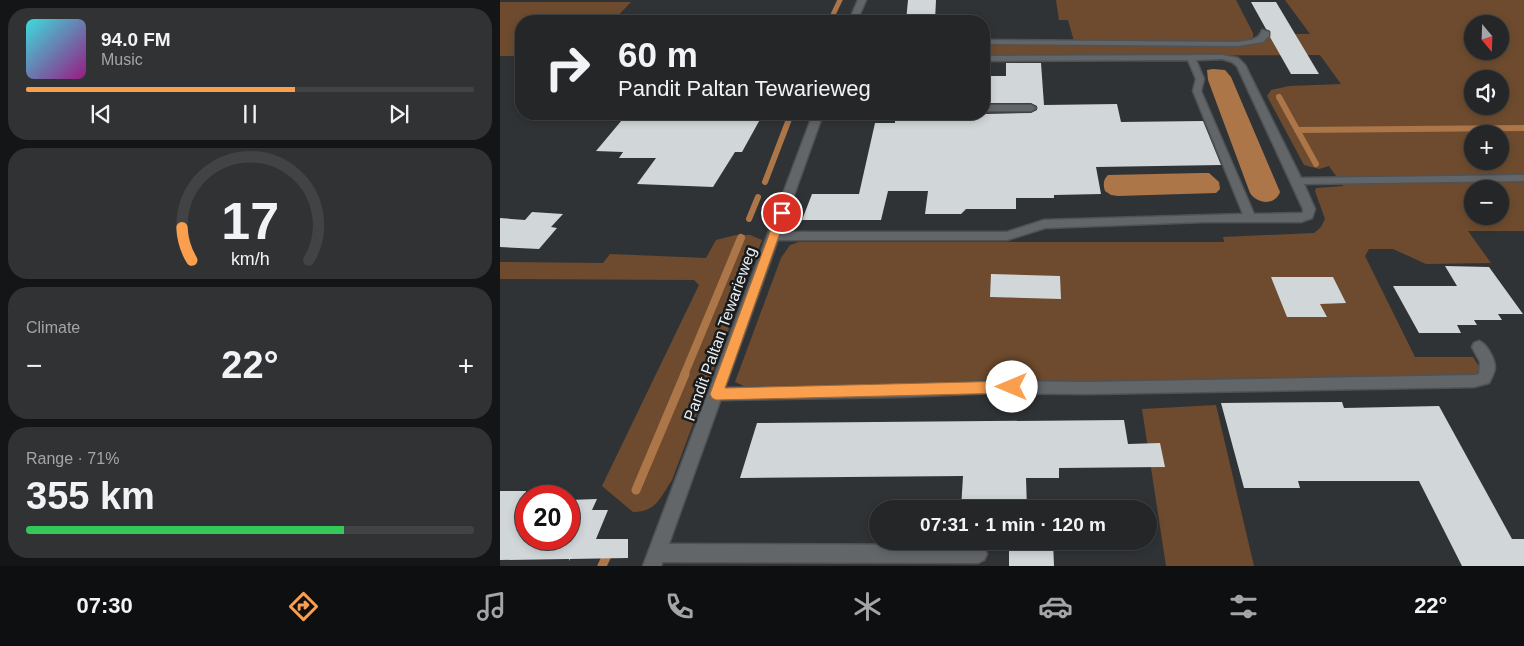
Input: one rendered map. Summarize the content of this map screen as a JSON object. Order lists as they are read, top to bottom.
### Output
{
  "streets": {
    "street": ["Pandit Paltan Tewarieweg"]
  },
  "north": "bottom",
  "page": {
    "map_buttons": ["+", "−"],
    "turn": ["60 m", "Pandit Paltan Tewarieweg"],
    "song": ["94.0 FM", "Music"],
    "tile": [
      "Climate",
      ["Range · 71%", "355 km"]
    ],
    "heat": ["−", "22°", "+"],
    "limit": "20",
    "trip": "07:31 · 1 min · 120 m",
    "tabs": ["07:30", "22°"],
    "gauge": ["17", "km/h"]
  }
}
